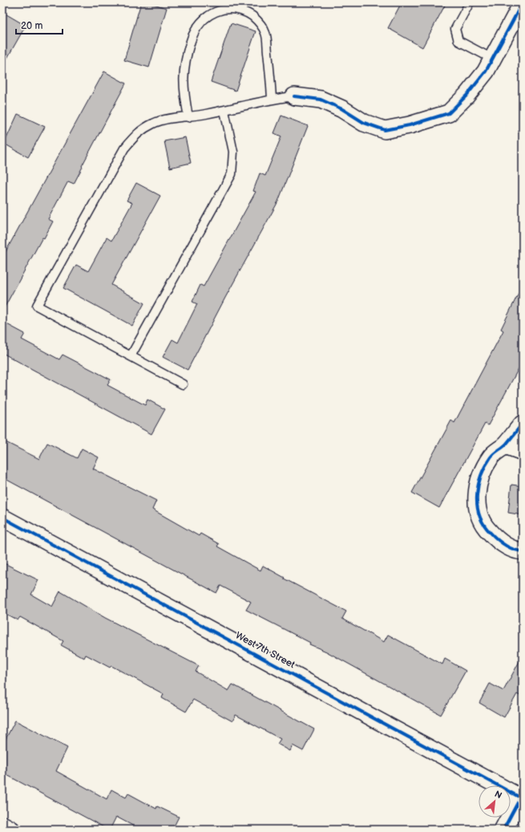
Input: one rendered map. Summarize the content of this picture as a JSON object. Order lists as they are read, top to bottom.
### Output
{
  "streets": {
    "street": ["West 7th Street"]
  },
  "scale_bar": "20 m",
  "north": "top right"
}
